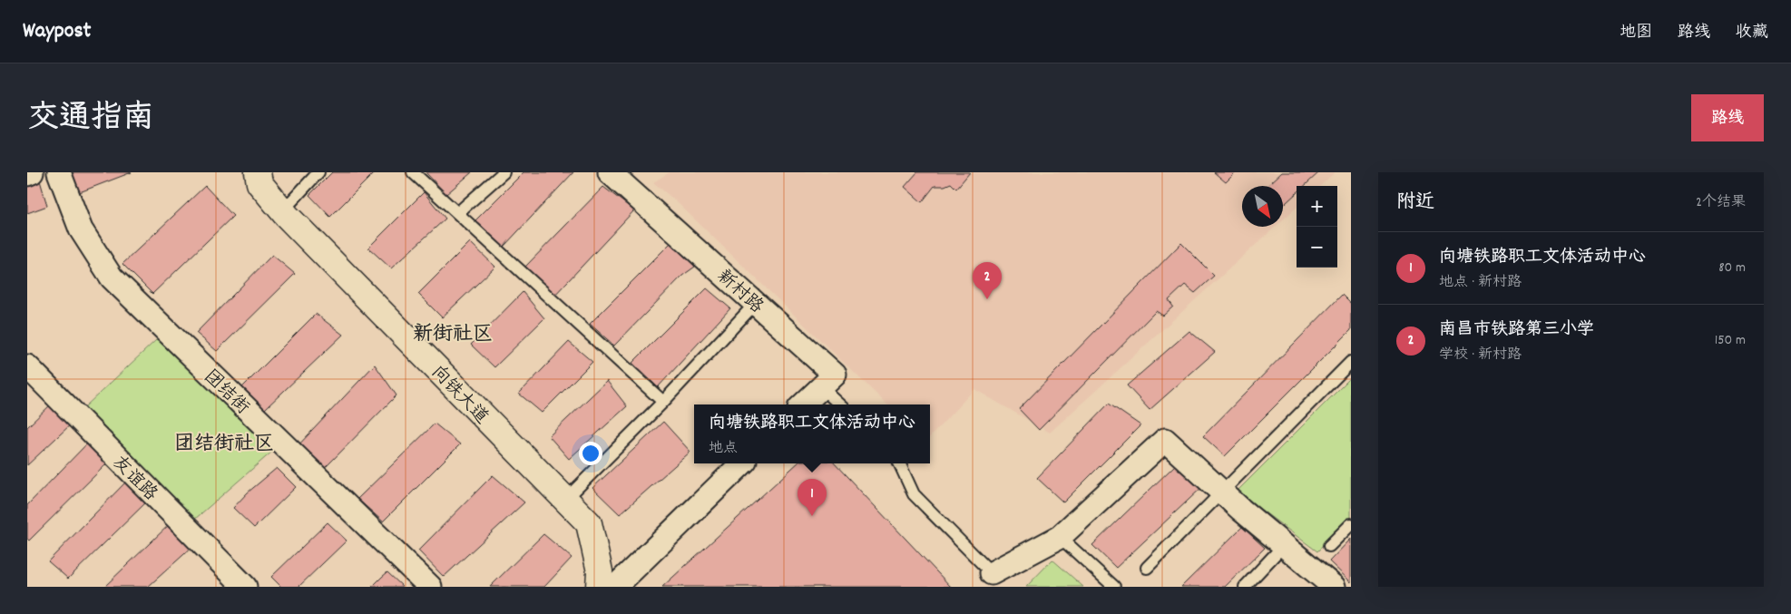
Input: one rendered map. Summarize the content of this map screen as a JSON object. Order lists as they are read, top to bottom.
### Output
{
  "streets": {
    "street": [
      "新村路",
      "团结街",
      "向铁大道",
      "友谊路"
    ]
  },
  "districts": ["新街社区", "团结街社区"],
  "north": "bottom right",
  "page": {
    "header": "Waypost",
    "nav": ["地图", "路线", "收藏"],
    "title": "交通指南",
    "buttons": "路线",
    "heading": ["附近", "2个结果"],
    "map_buttons": ["+", "−"],
    "list": [
      {
        "mark": "1",
        "name": "向塘铁路职工文体活动中心",
        "note": "地点 · 新村路",
        "value": "80 m"
      },
      {
        "mark": "2",
        "name": "南昌市铁路第三小学",
        "note": "学校 · 新村路",
        "value": "150 m"
      }
    ],
    "pins": ["2", "1"],
    "popup": ["向塘铁路职工文体活动中心", "地点"]
  }
}
